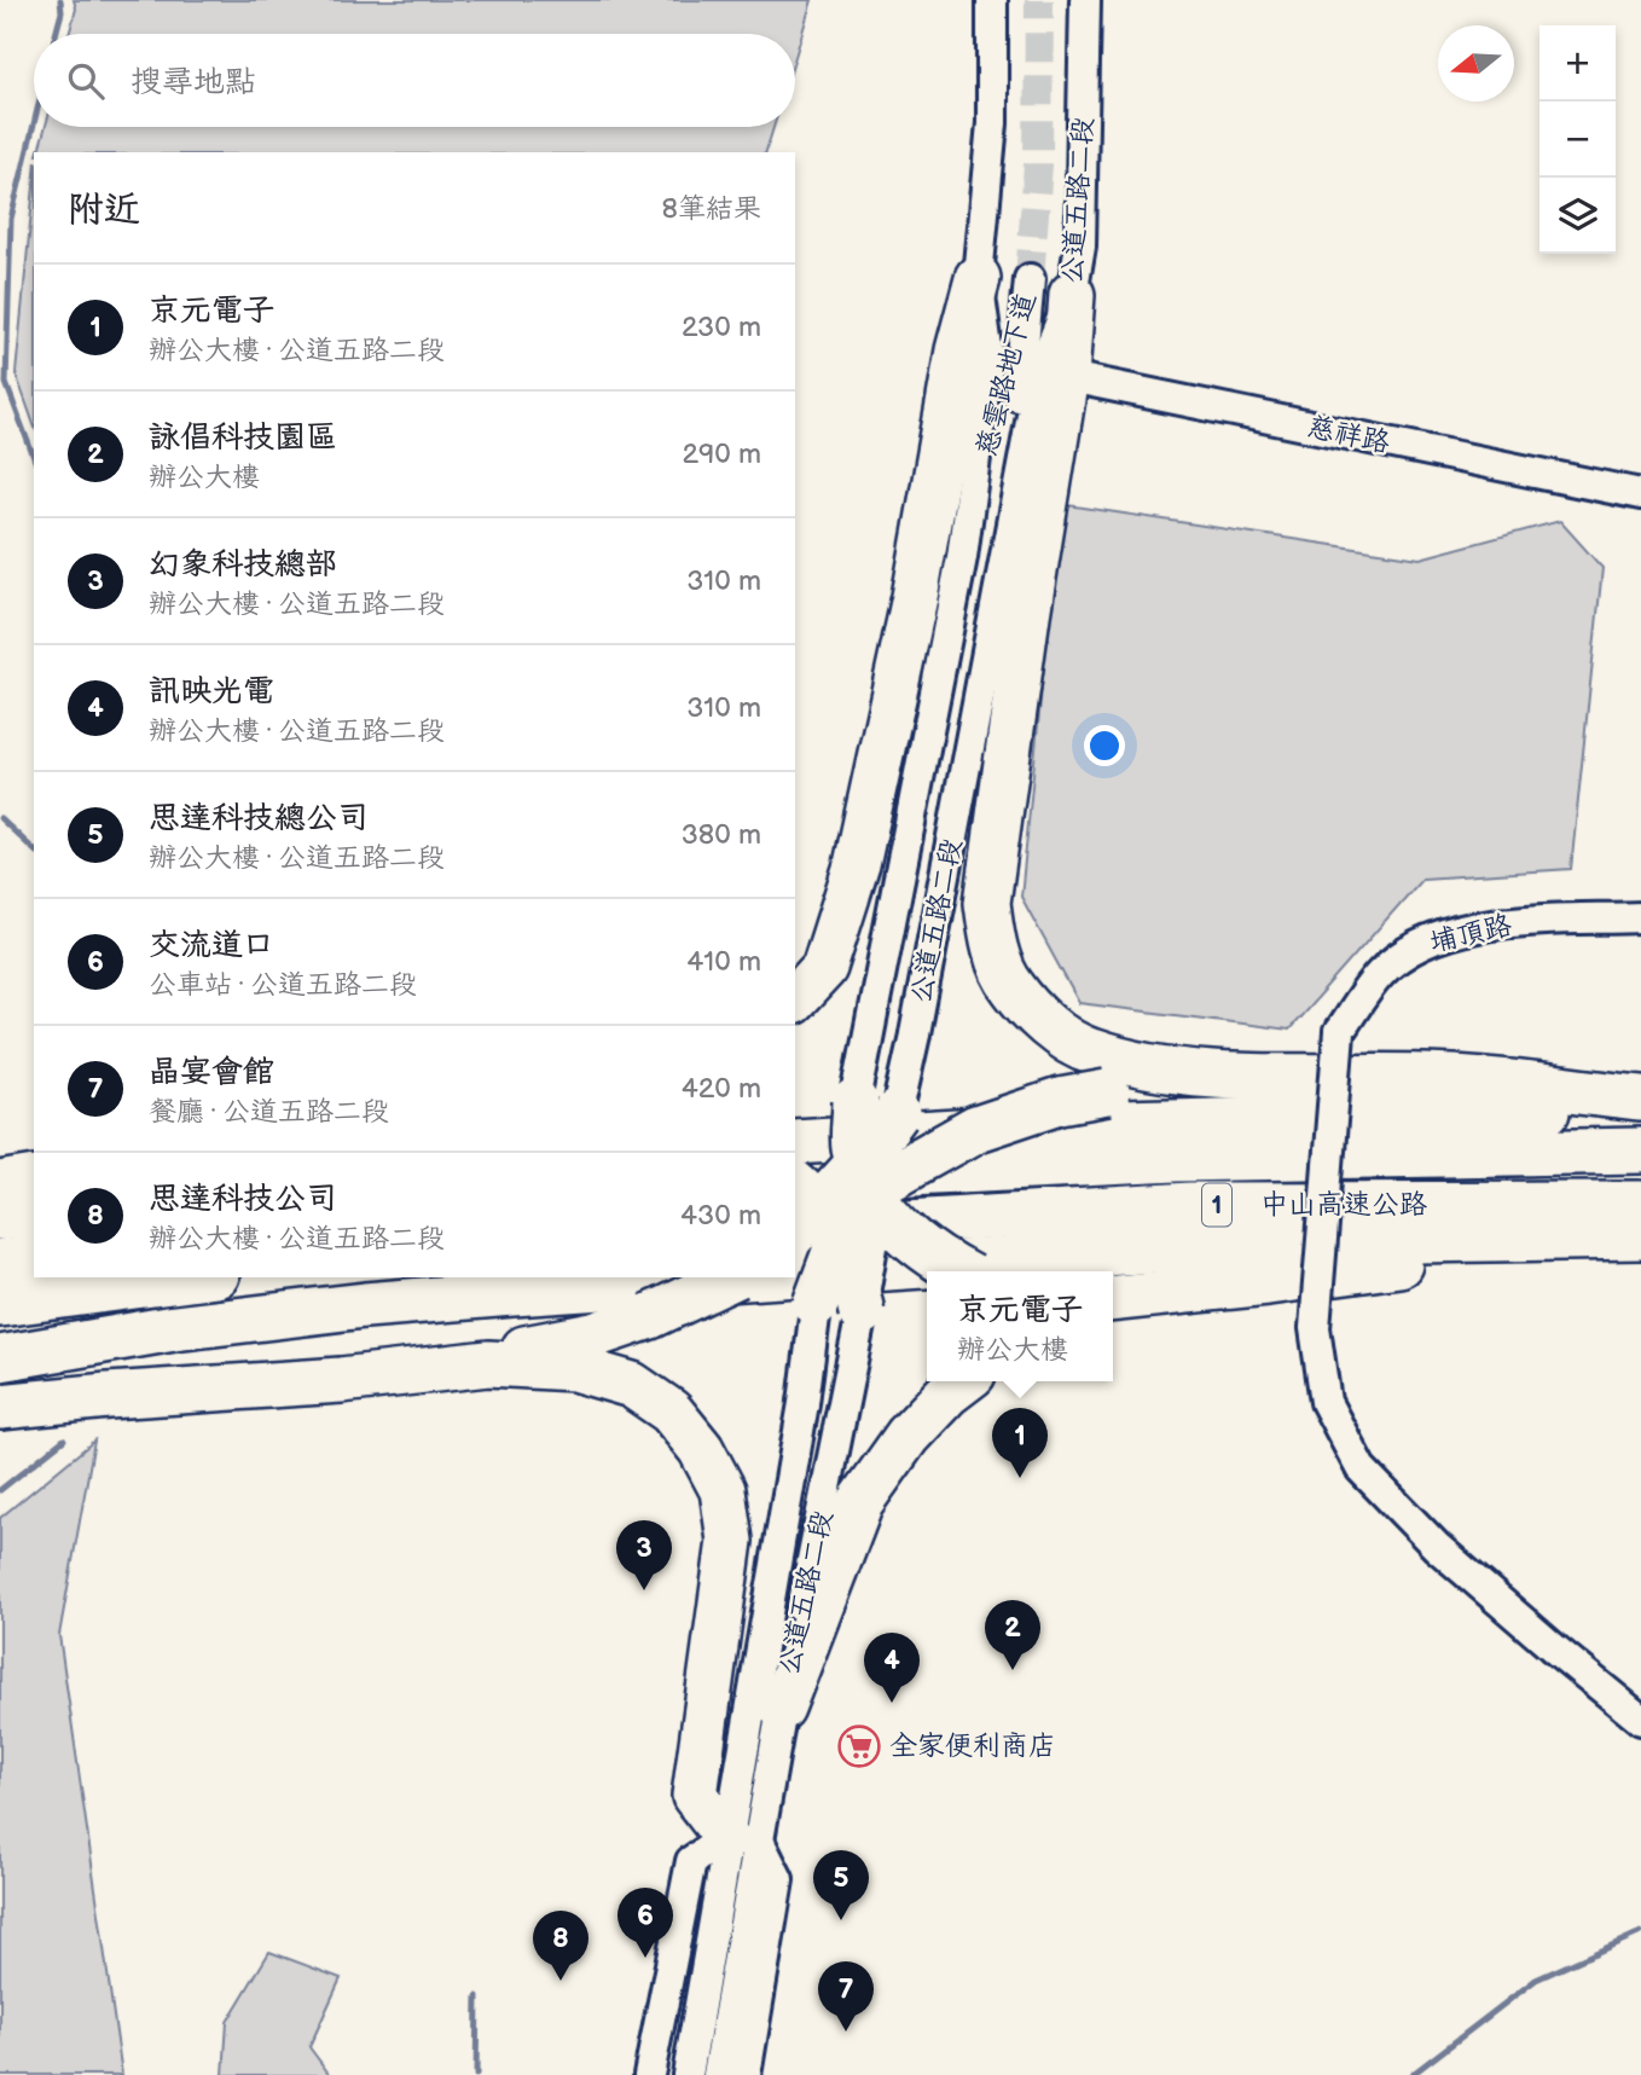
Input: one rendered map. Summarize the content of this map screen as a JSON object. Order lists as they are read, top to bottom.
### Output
{
  "streets": {
    "highway": ["1", "中山高速公路"],
    "street": [
      "公道五路二段",
      "慈雲路地下道",
      "慈祥路",
      "埔頂路"
    ]
  },
  "crossings": [
    ["公道五路二段", "慈雲路地下道"]
  ],
  "places": {
    "supermarket": ["全家便利商店"]
  },
  "north": "left",
  "page": {
    "map_buttons": ["+", "−"],
    "search": "搜尋地點",
    "heading": ["附近", "8筆結果"],
    "list": [
      {
        "mark": "1",
        "name": "京元電子",
        "note": "辦公大樓 · 公道五路二段",
        "value": "230 m"
      },
      {
        "mark": "2",
        "name": "詠倡科技園區",
        "note": "辦公大樓",
        "value": "290 m"
      },
      {
        "mark": "3",
        "name": "幻象科技總部",
        "note": "辦公大樓 · 公道五路二段",
        "value": "310 m"
      },
      {
        "mark": "4",
        "name": "訊映光電",
        "note": "辦公大樓 · 公道五路二段",
        "value": "310 m"
      },
      {
        "mark": "5",
        "name": "思達科技總公司",
        "note": "辦公大樓 · 公道五路二段",
        "value": "380 m"
      },
      {
        "mark": "6",
        "name": "交流道口",
        "note": "公車站 · 公道五路二段",
        "value": "410 m"
      },
      {
        "mark": "7",
        "name": "晶宴會館",
        "note": "餐廳 · 公道五路二段",
        "value": "420 m"
      },
      {
        "mark": "8",
        "name": "思達科技公司",
        "note": "辦公大樓 · 公道五路二段",
        "value": "430 m"
      }
    ],
    "popup": ["京元電子", "辦公大樓"],
    "pins": [
      "1",
      "3",
      "2",
      "4",
      "5",
      "6",
      "8",
      "7"
    ]
  }
}
